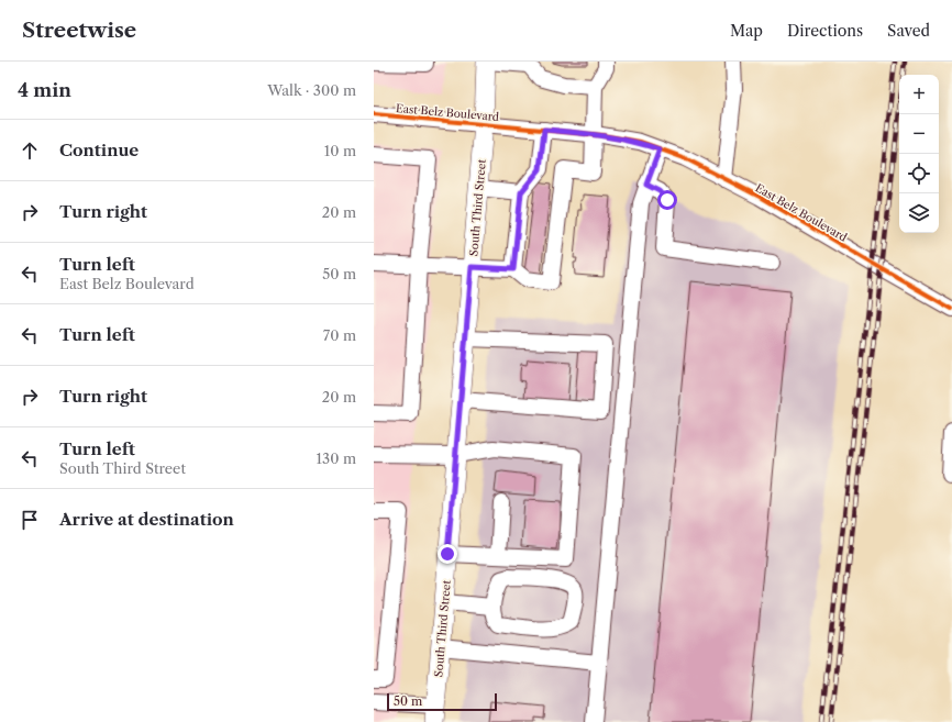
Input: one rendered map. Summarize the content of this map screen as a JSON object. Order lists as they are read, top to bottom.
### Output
{
  "streets": {
    "main road": ["South Third Street"],
    "street": ["East Belz Boulevard"]
  },
  "crossings": [
    ["East Belz Boulevard", "South Third Street"]
  ],
  "scale_bar": "50 m",
  "page": {
    "header": "Streetwise",
    "nav": ["Map", "Directions", "Saved"],
    "heading": ["4 min", "Walk · 300 m"],
    "map_buttons": ["+", "−"],
    "list": [
      ["Continue", "10 m"],
      ["Turn right", "20 m"],
      ["Turn left", "East Belz Boulevard", "50 m"],
      ["Turn left", "70 m"],
      ["Turn right", "20 m"],
      ["Turn left", "South Third Street", "130 m"],
      "Arrive at destination"
    ],
    "scale": "50 m"
  }
}
